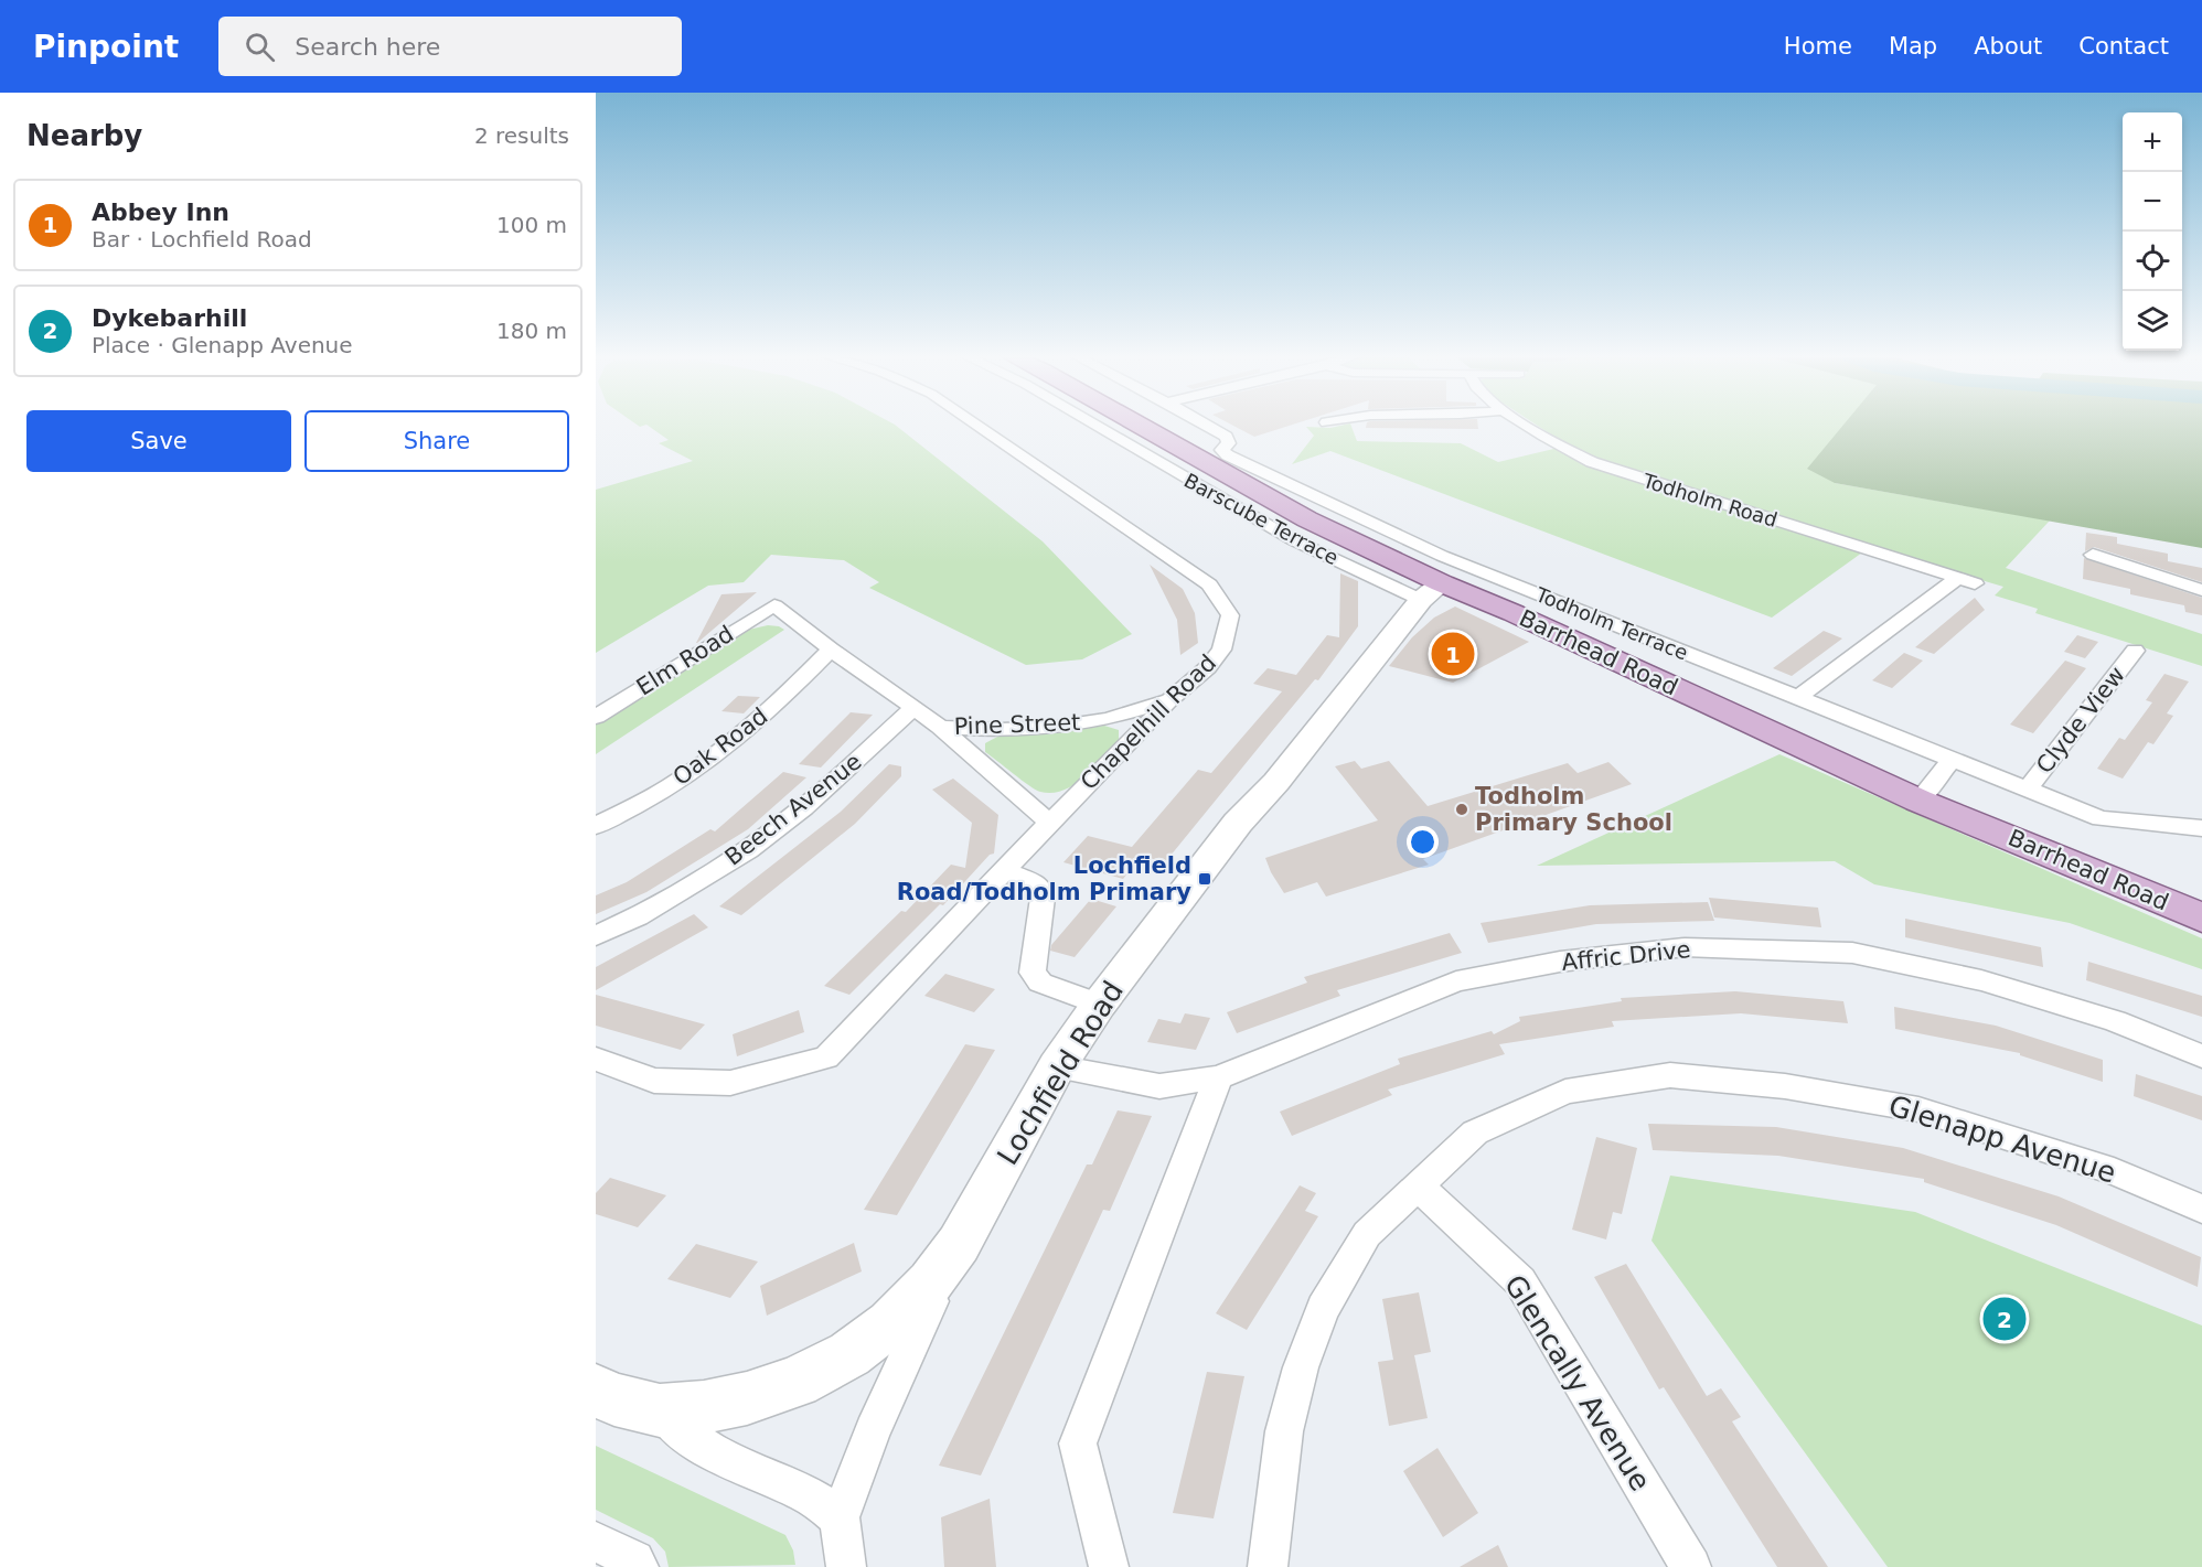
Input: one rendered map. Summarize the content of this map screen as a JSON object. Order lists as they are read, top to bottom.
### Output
{
  "streets": {
    "main road": ["Barrhead Road"],
    "street": [
      "Todholm Road",
      "Barscube Terrace",
      "Todholm Terrace",
      "Elm Road",
      "Clyde View",
      "Chapelhill Road",
      "Pine Street",
      "Oak Road",
      "Beech Avenue",
      "Affric Drive",
      "Lochfield Road",
      "Glenapp Avenue",
      "Glencally Avenue"
    ]
  },
  "crossings": [
    ["Todholm Road", "Todholm Terrace"],
    ["Barscube Terrace", "Barrhead Road"],
    ["Barscube Terrace", "Lochfield Road"],
    ["Todholm Terrace", "Clyde View"],
    ["Barrhead Road", "Lochfield Road"],
    ["Elm Road", "Pine Street"],
    ["Chapelhill Road", "Pine Street"],
    ["Pine Street", "Oak Road"],
    ["Pine Street", "Beech Avenue"],
    ["Affric Drive", "Lochfield Road"],
    ["Glenapp Avenue", "Glencally Avenue"]
  ],
  "places": {
    "other": ["Todholm Primary School"],
    "transit": ["Lochfield Road/Todholm Primary"]
  },
  "page": {
    "header": "Pinpoint",
    "search": "Search here",
    "nav": [
      "Home",
      "Map",
      "About",
      "Contact"
    ],
    "heading": ["Nearby", "2 results"],
    "map_buttons": ["+", "−"],
    "list": [
      {
        "mark": "1",
        "name": "Abbey Inn",
        "note": "Bar · Lochfield Road",
        "value": "100 m"
      },
      {
        "mark": "2",
        "name": "Dykebarhill",
        "note": "Place · Glenapp Avenue",
        "value": "180 m"
      }
    ],
    "buttons": ["Save", "Share"],
    "pins": ["1", "2"]
  }
}
